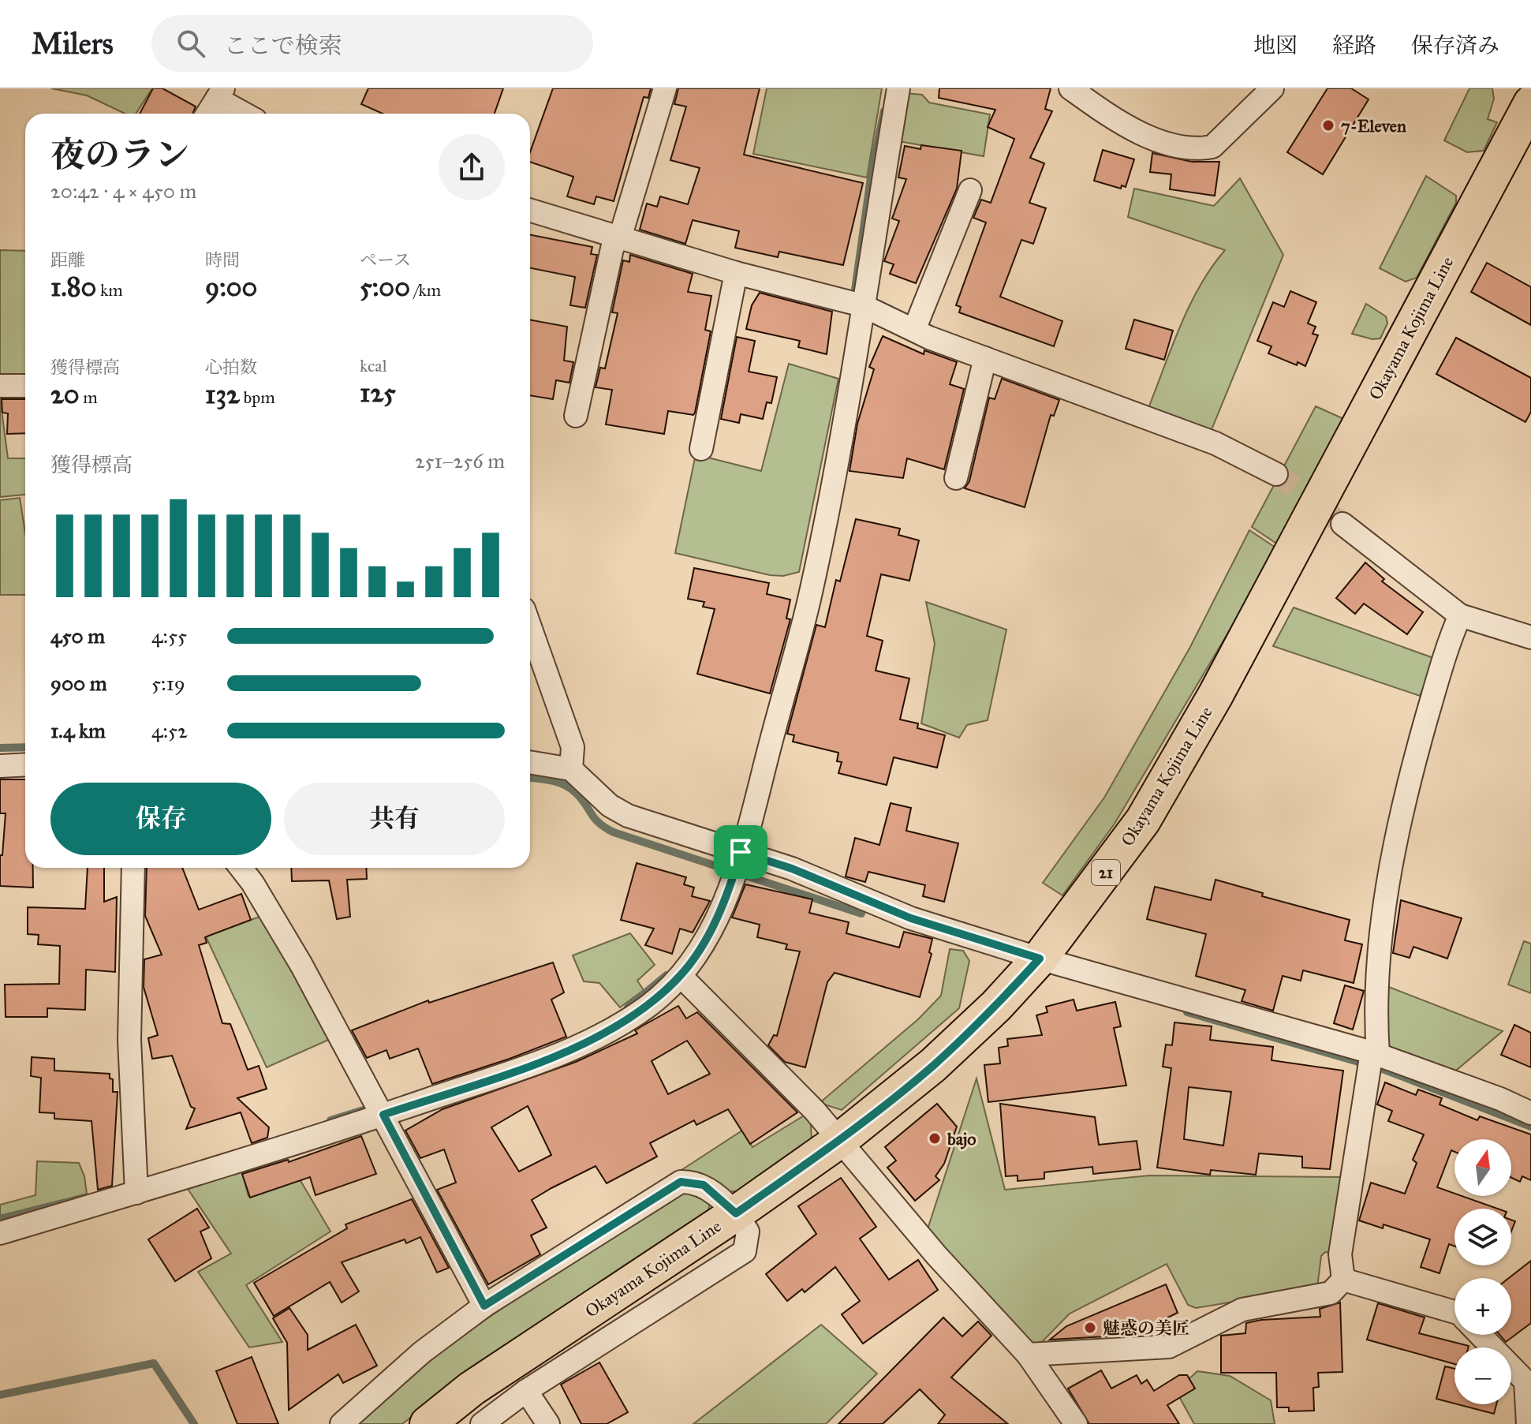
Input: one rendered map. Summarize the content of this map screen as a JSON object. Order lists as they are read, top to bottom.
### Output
{
  "streets": {
    "main road": ["Okayama Kojima Line", "21"]
  },
  "places": ["7-Eleven", "bajo", "魅惑の美匠"],
  "north": "top",
  "page": {
    "header": "Milers",
    "search": "ここで検索",
    "nav": ["地図", "経路", "保存済み"],
    "heading": ["夜のラン", "20:42 · 4 × 450 m"],
    "stats": [
      ["距離", "1.80 km"],
      ["時間", "9:00"],
      ["ペース", "5:00 /km"],
      ["獲得標高", "20 m"],
      ["心拍数", "132 bpm"],
      ["kcal", "125"]
    ],
    "chart": ["獲得標高", "251–256 m"],
    "list": [
      {
        "name": "450 m",
        "note": "4:55"
      },
      {
        "name": "900 m",
        "note": "5:19"
      },
      {
        "name": "1.4 km",
        "note": "4:52"
      }
    ],
    "buttons": ["保存", "共有"],
    "map_buttons": ["+", "−"]
  }
}
